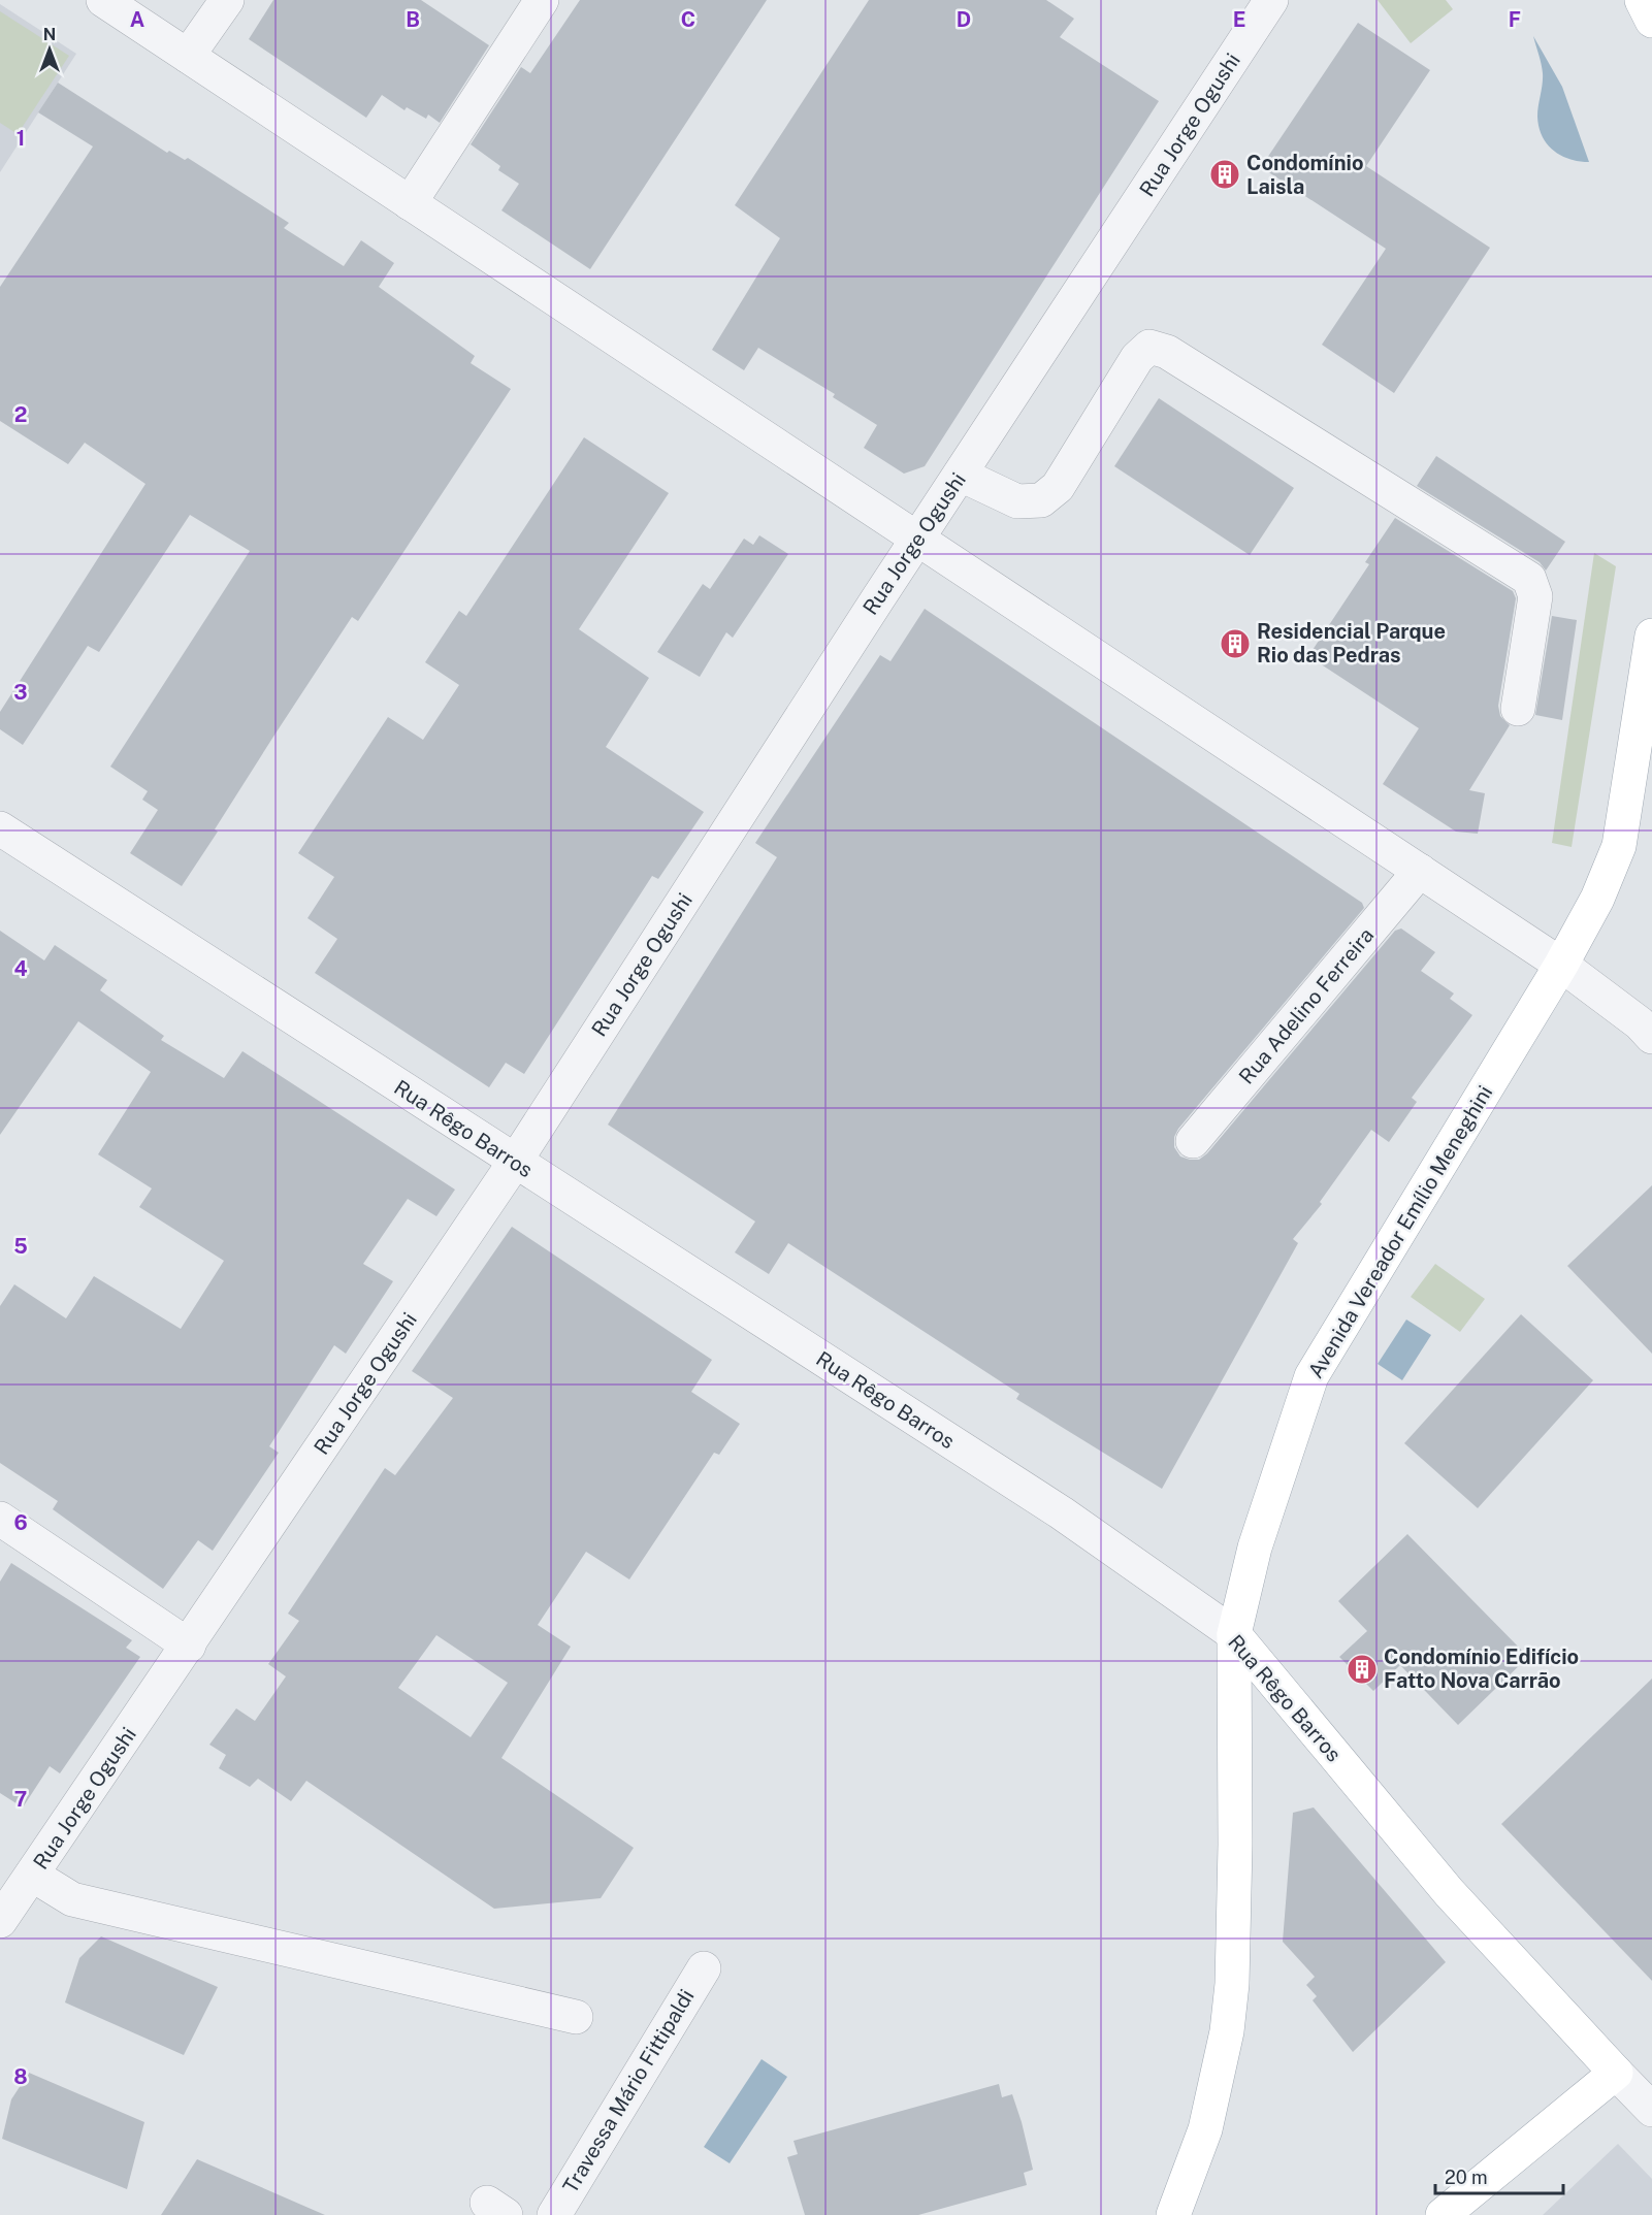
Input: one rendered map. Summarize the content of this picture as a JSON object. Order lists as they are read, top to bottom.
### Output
{
  "streets": {
    "main road": ["Rua Rêgo Barros", "Avenida Vereador Emílio Meneghini"],
    "street": ["Rua Jorge Ogushi", "Rua Adelino Ferreira", "Travessa Mário Fittipaldi"]
  },
  "crossings": [
    ["Rua Jorge Ogushi", "Rua Rêgo Barros"],
    ["Rua Rêgo Barros", "Avenida Vereador Emílio Meneghini"]
  ],
  "places": {
    "building": ["Condomínio Laisla", "Residencial Parque Rio das Pedras", "Condomínio Edifício Fatto Nova Carrão"]
  },
  "scale_bar": "20 m",
  "north": "top",
  "grid": {
    "columns": [
      "A",
      "B",
      "C",
      "D",
      "E",
      "F"
    ],
    "rows": [
      "1",
      "2",
      "3",
      "4",
      "5",
      "6",
      "7",
      "8"
    ]
  }
}
